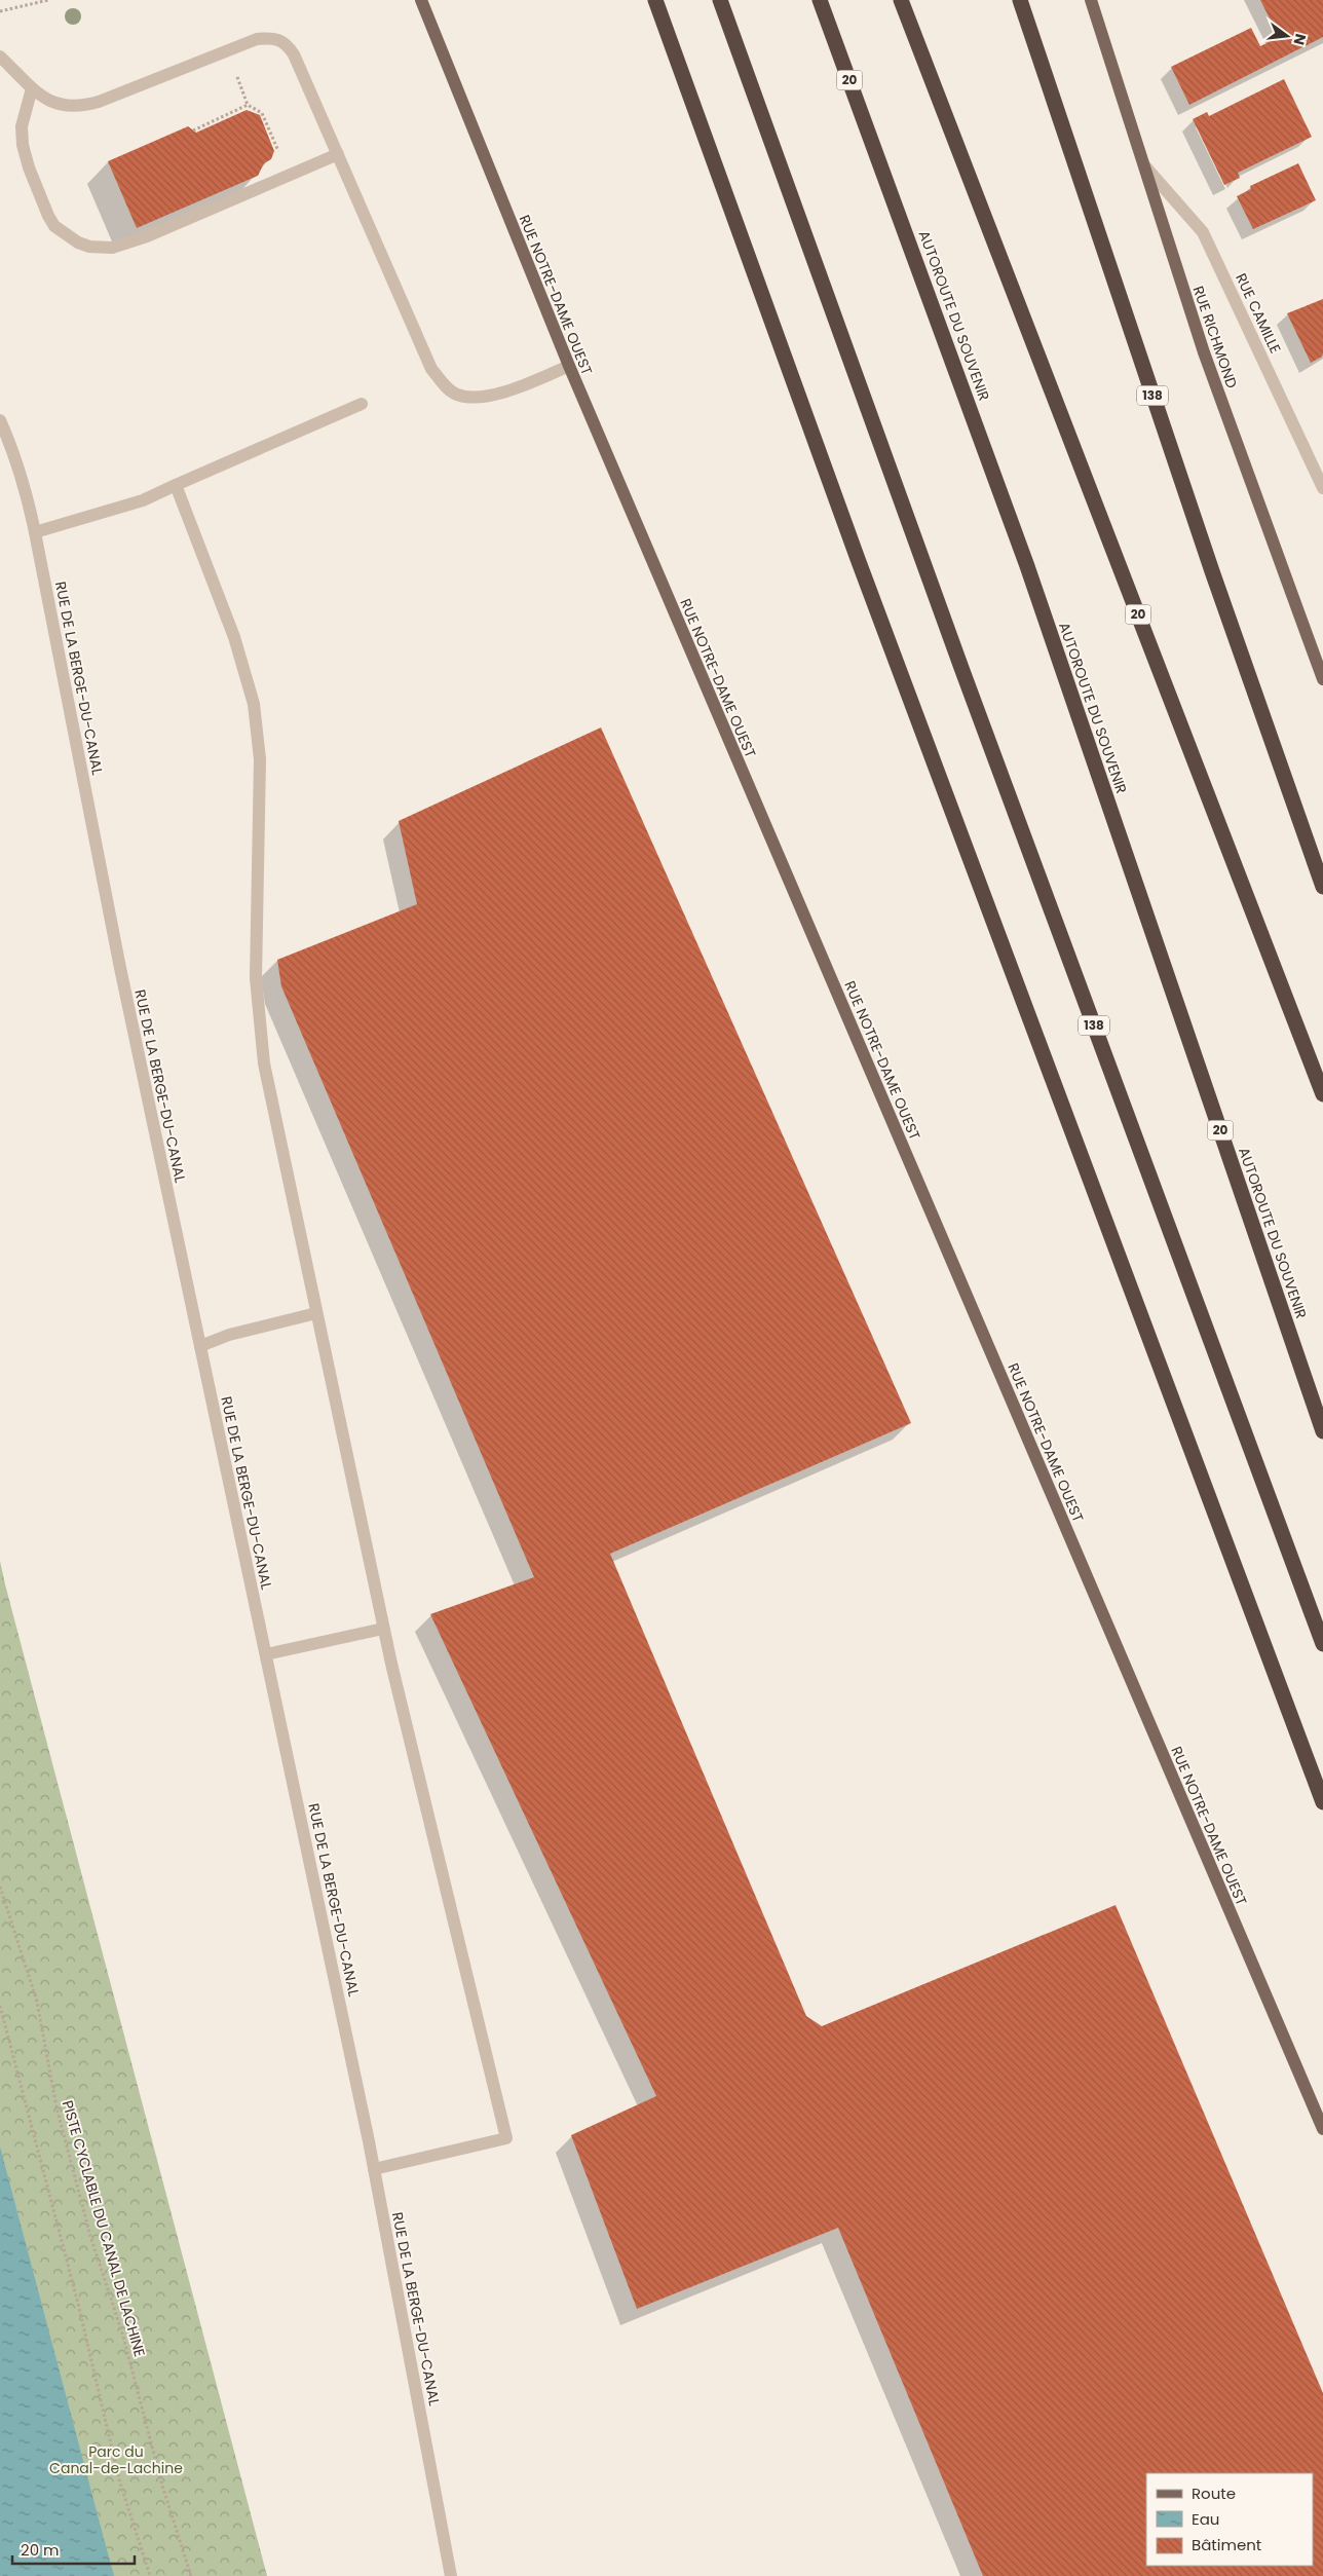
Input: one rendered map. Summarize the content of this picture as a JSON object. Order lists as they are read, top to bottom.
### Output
{
  "streets": {
    "highway": ["20", "AUTOROUTE DU SOUVENIR", "138"],
    "main road": ["RUE NOTRE-DAME OUEST", "RUE RICHMOND"],
    "street": ["RUE CAMILLE", "RUE DE LA BERGE-DU-CANAL"],
    "path": ["PISTE CYCLABLE DU CANAL DE LACHINE"]
  },
  "crossings": [
    ["RUE CAMILLE", "RUE RICHMOND"]
  ],
  "parks": ["Parc du Canal-de-Lachine"],
  "legend": ["Route", "Eau", "Bâtiment"],
  "scale_bar": "20 m",
  "north": "right"
}
